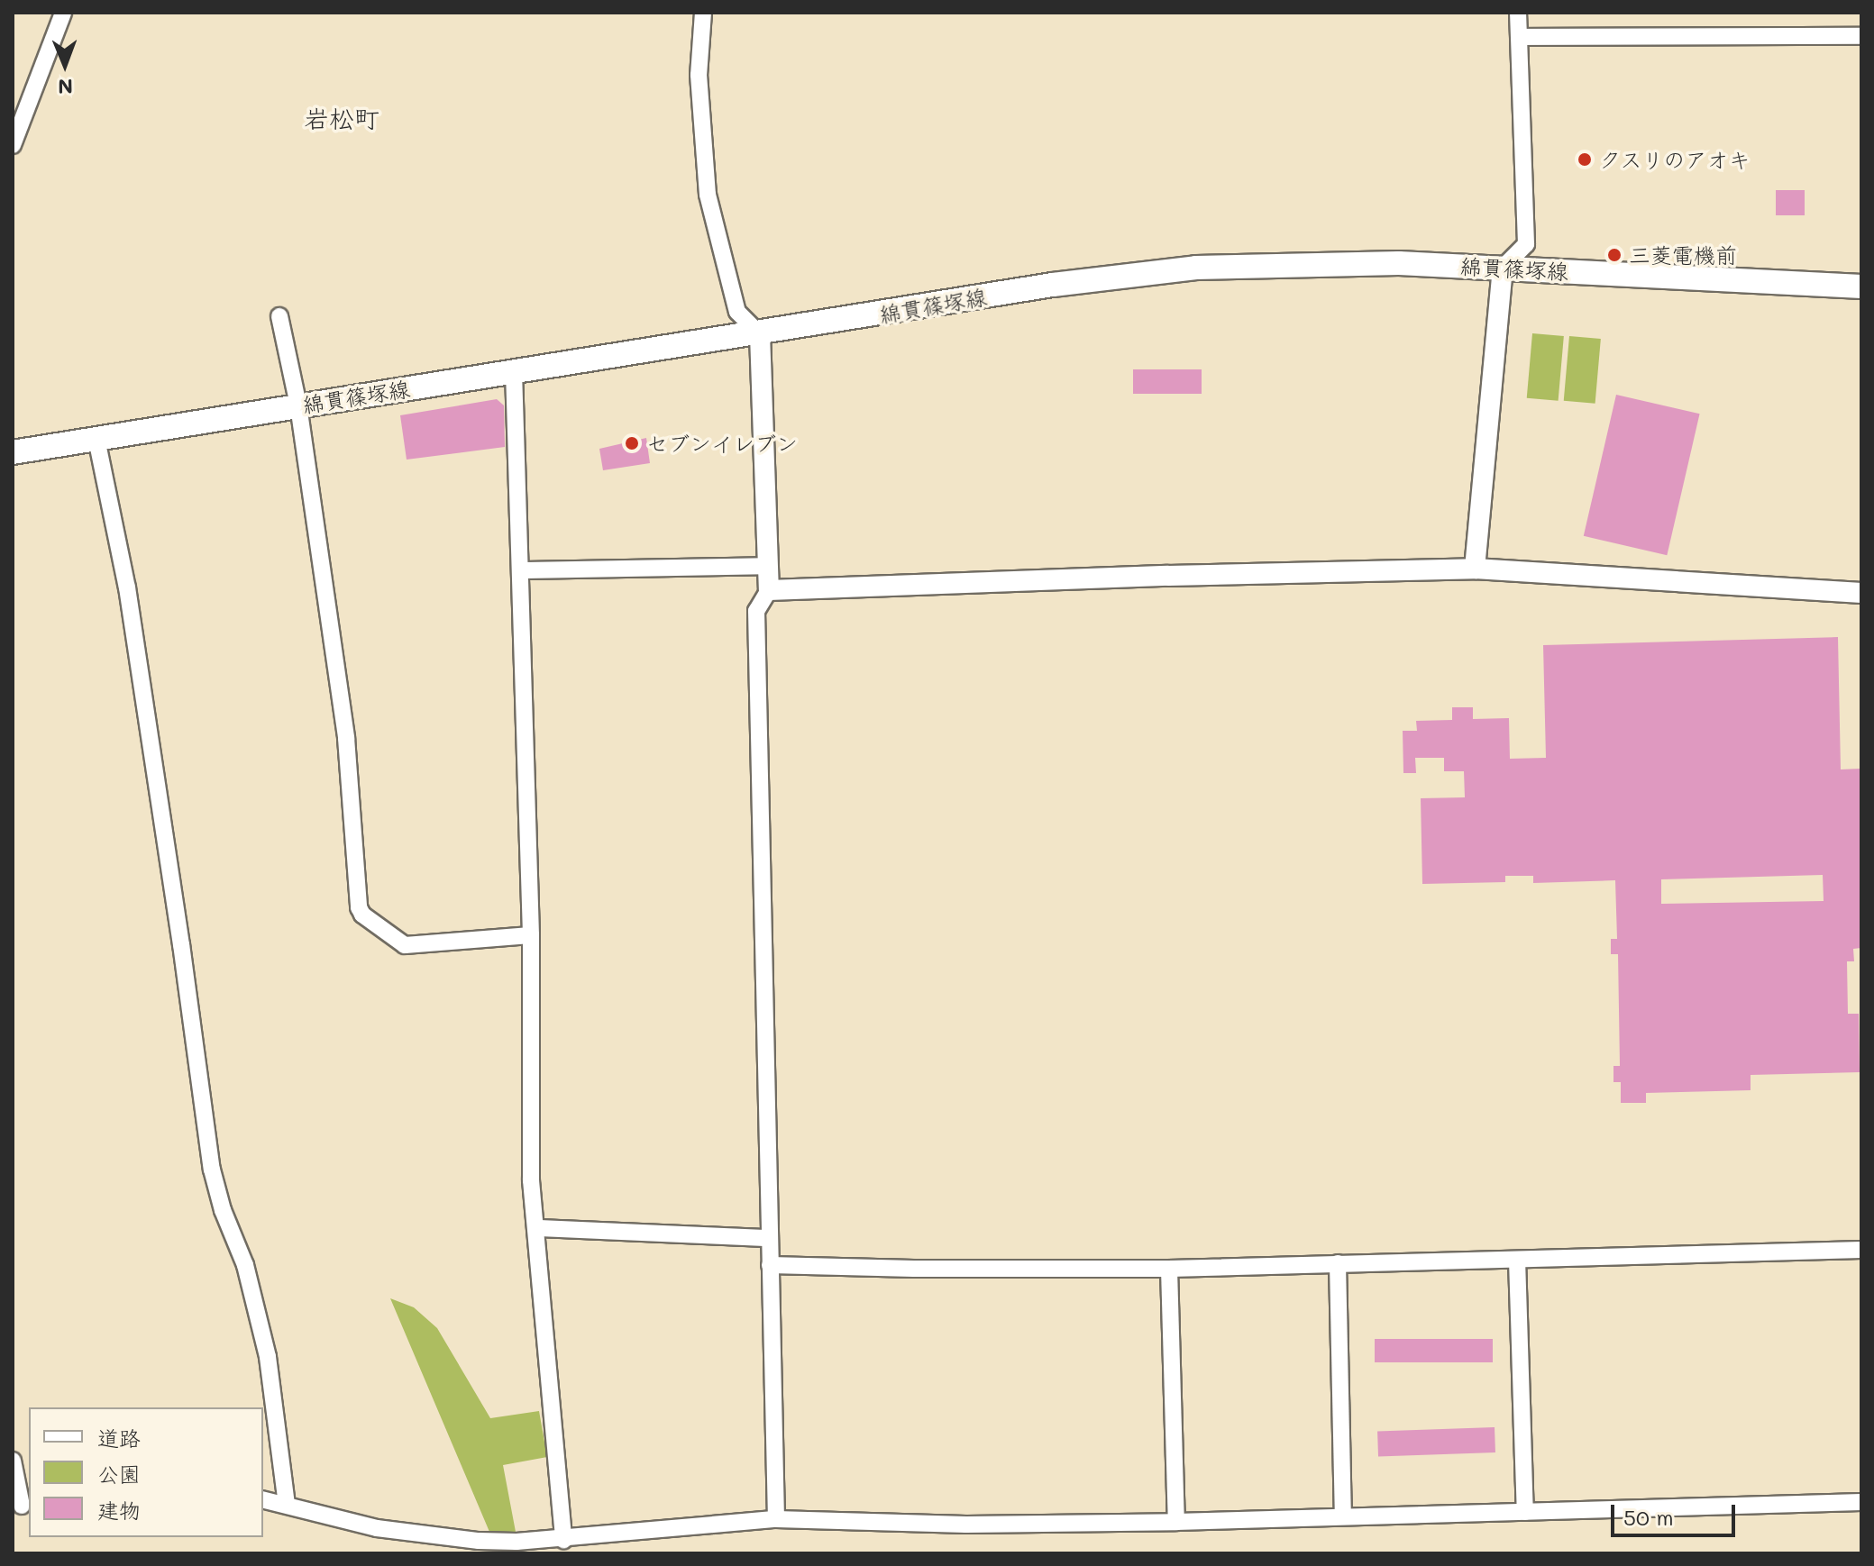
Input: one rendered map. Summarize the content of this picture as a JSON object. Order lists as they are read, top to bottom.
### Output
{
  "streets": {
    "main road": ["綿貫篠塚線"]
  },
  "districts": ["岩松町"],
  "places": ["クスリのアオキ", "三菱電機前", "セブンイレブン"],
  "legend": ["道路", "公園", "建物"],
  "scale_bar": "50 m",
  "north": "bottom"
}
